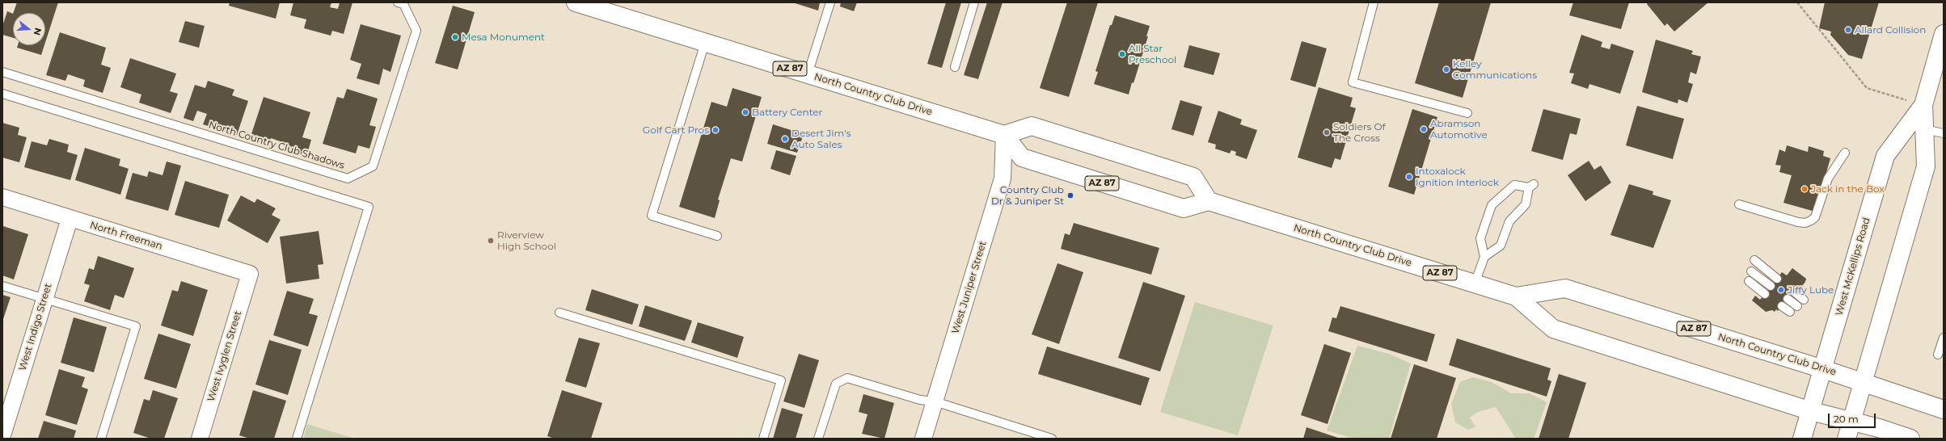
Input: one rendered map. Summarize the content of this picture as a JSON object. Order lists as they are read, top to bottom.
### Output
{
  "streets": {
    "main road": ["AZ 87", "North Country Club Drive", "West McKellips Road"],
    "street": [
      "North Freeman",
      "West Juniper Street",
      "West Indigo Street",
      "West Ivyglen Street"
    ],
    "lane": ["North Country Club Shadows"]
  },
  "crossings": [
    ["AZ 87", "North Country Club Drive"],
    ["AZ 87", "West Juniper Street"],
    ["North Country Club Drive", "West McKellips Road"],
    ["North Country Club Drive", "West Juniper Street"],
    ["North Freeman", "West Indigo Street"],
    ["North Freeman", "West Ivyglen Street"]
  ],
  "places": [
    "Allard Collision",
    "Mesa Monument",
    "All Star Preschool",
    "Kelley Communications",
    "Battery Center",
    "Abramson Automotive",
    "Golf Cart Pros",
    "Soldiers Of The Cross",
    "Desert Jim's Auto Sales",
    "Intoxalock Ignition Interlock",
    "Jack in the Box",
    "Country Club Dr & Juniper St",
    "Riverview High School",
    "Jiffy Lube"
  ],
  "scale_bar": "20 m",
  "north": "right"
}
